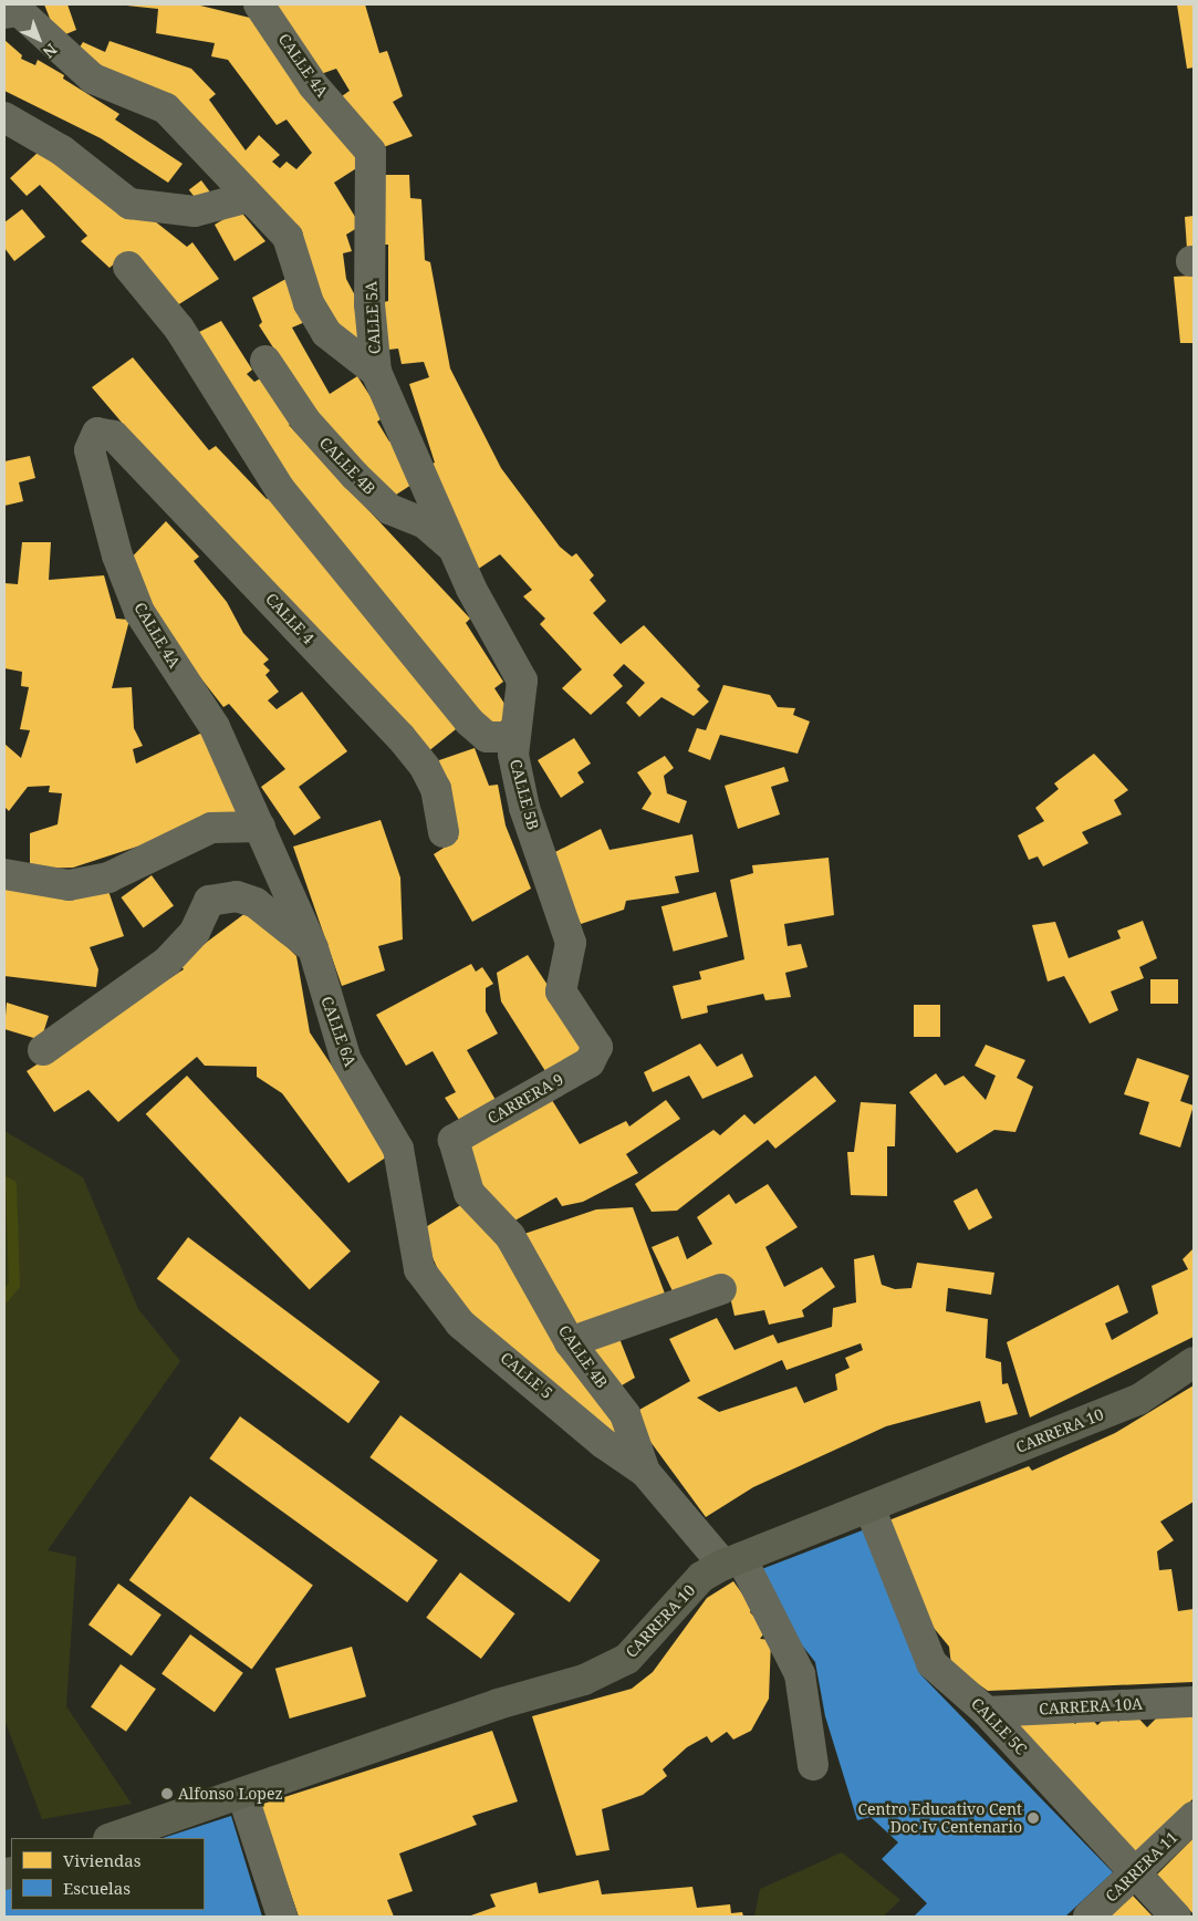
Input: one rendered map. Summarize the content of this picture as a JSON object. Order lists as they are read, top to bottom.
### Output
{
  "streets": {
    "street": [
      "CALLE 4A",
      "CALLE 5A",
      "CALLE 4B",
      "CALLE 4",
      "CALLE 5B",
      "CALLE 6A",
      "CARRERA 9",
      "CALLE 5",
      "CARRERA 10",
      "CARRERA 10A",
      "CALLE 5C",
      "CARRERA 11"
    ]
  },
  "crossings": [
    ["CALLE 4A", "CALLE 5A"],
    ["CALLE 4A", "CALLE 4"],
    ["CALLE 4A", "CALLE 6A"],
    ["CALLE 5A", "CALLE 5B"],
    ["CALLE 4B", "CALLE 5B"],
    ["CALLE 4B", "CARRERA 9"],
    ["CALLE 4B", "CALLE 5"],
    ["CALLE 4B", "CARRERA 10"],
    ["CALLE 5B", "CARRERA 9"],
    ["CALLE 6A", "CALLE 5"],
    ["CARRERA 10", "CALLE 5C"],
    ["CARRERA 10A", "CALLE 5C"],
    ["CALLE 5C", "CARRERA 11"]
  ],
  "places": ["Alfonso Lopez", "Centro Educativo Cent Doc Iv Centenario"],
  "legend": ["Viviendas", "Escuelas"],
  "north": "bottom right"
}
